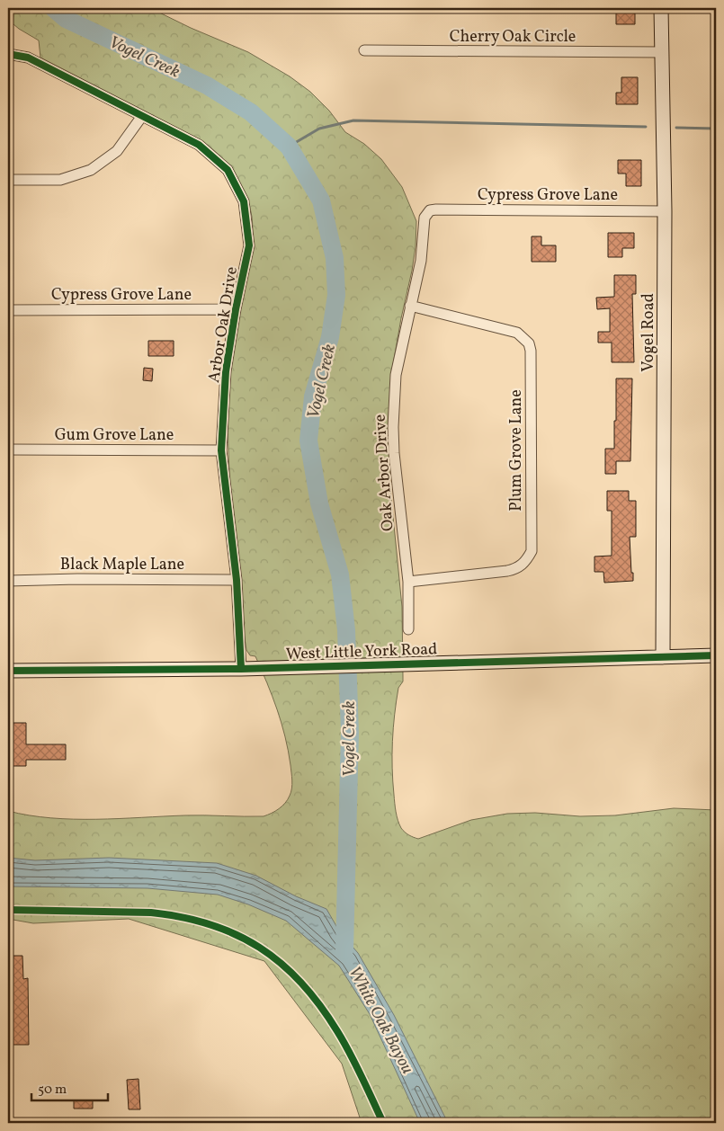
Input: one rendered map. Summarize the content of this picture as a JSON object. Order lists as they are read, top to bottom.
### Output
{
  "streets": {
    "street": [
      "Cherry Oak Circle",
      "Cypress Grove Lane",
      "Arbor Oak Drive",
      "Vogel Road",
      "Gum Grove Lane",
      "Plum Grove Lane",
      "Oak Arbor Drive",
      "Black Maple Lane",
      "West Little York Road"
    ]
  },
  "crossings": [
    ["Cherry Oak Circle", "Vogel Road"],
    ["Cypress Grove Lane", "Arbor Oak Drive"],
    ["Cypress Grove Lane", "Vogel Road"],
    ["Cypress Grove Lane", "Oak Arbor Drive"],
    ["Arbor Oak Drive", "Gum Grove Lane"],
    ["Arbor Oak Drive", "Black Maple Lane"],
    ["Arbor Oak Drive", "West Little York Road"],
    ["Vogel Road", "West Little York Road"],
    ["Plum Grove Lane", "Oak Arbor Drive"]
  ],
  "water": ["Vogel Creek", "White Oak Bayou"],
  "scale_bar": "50 m"
}
